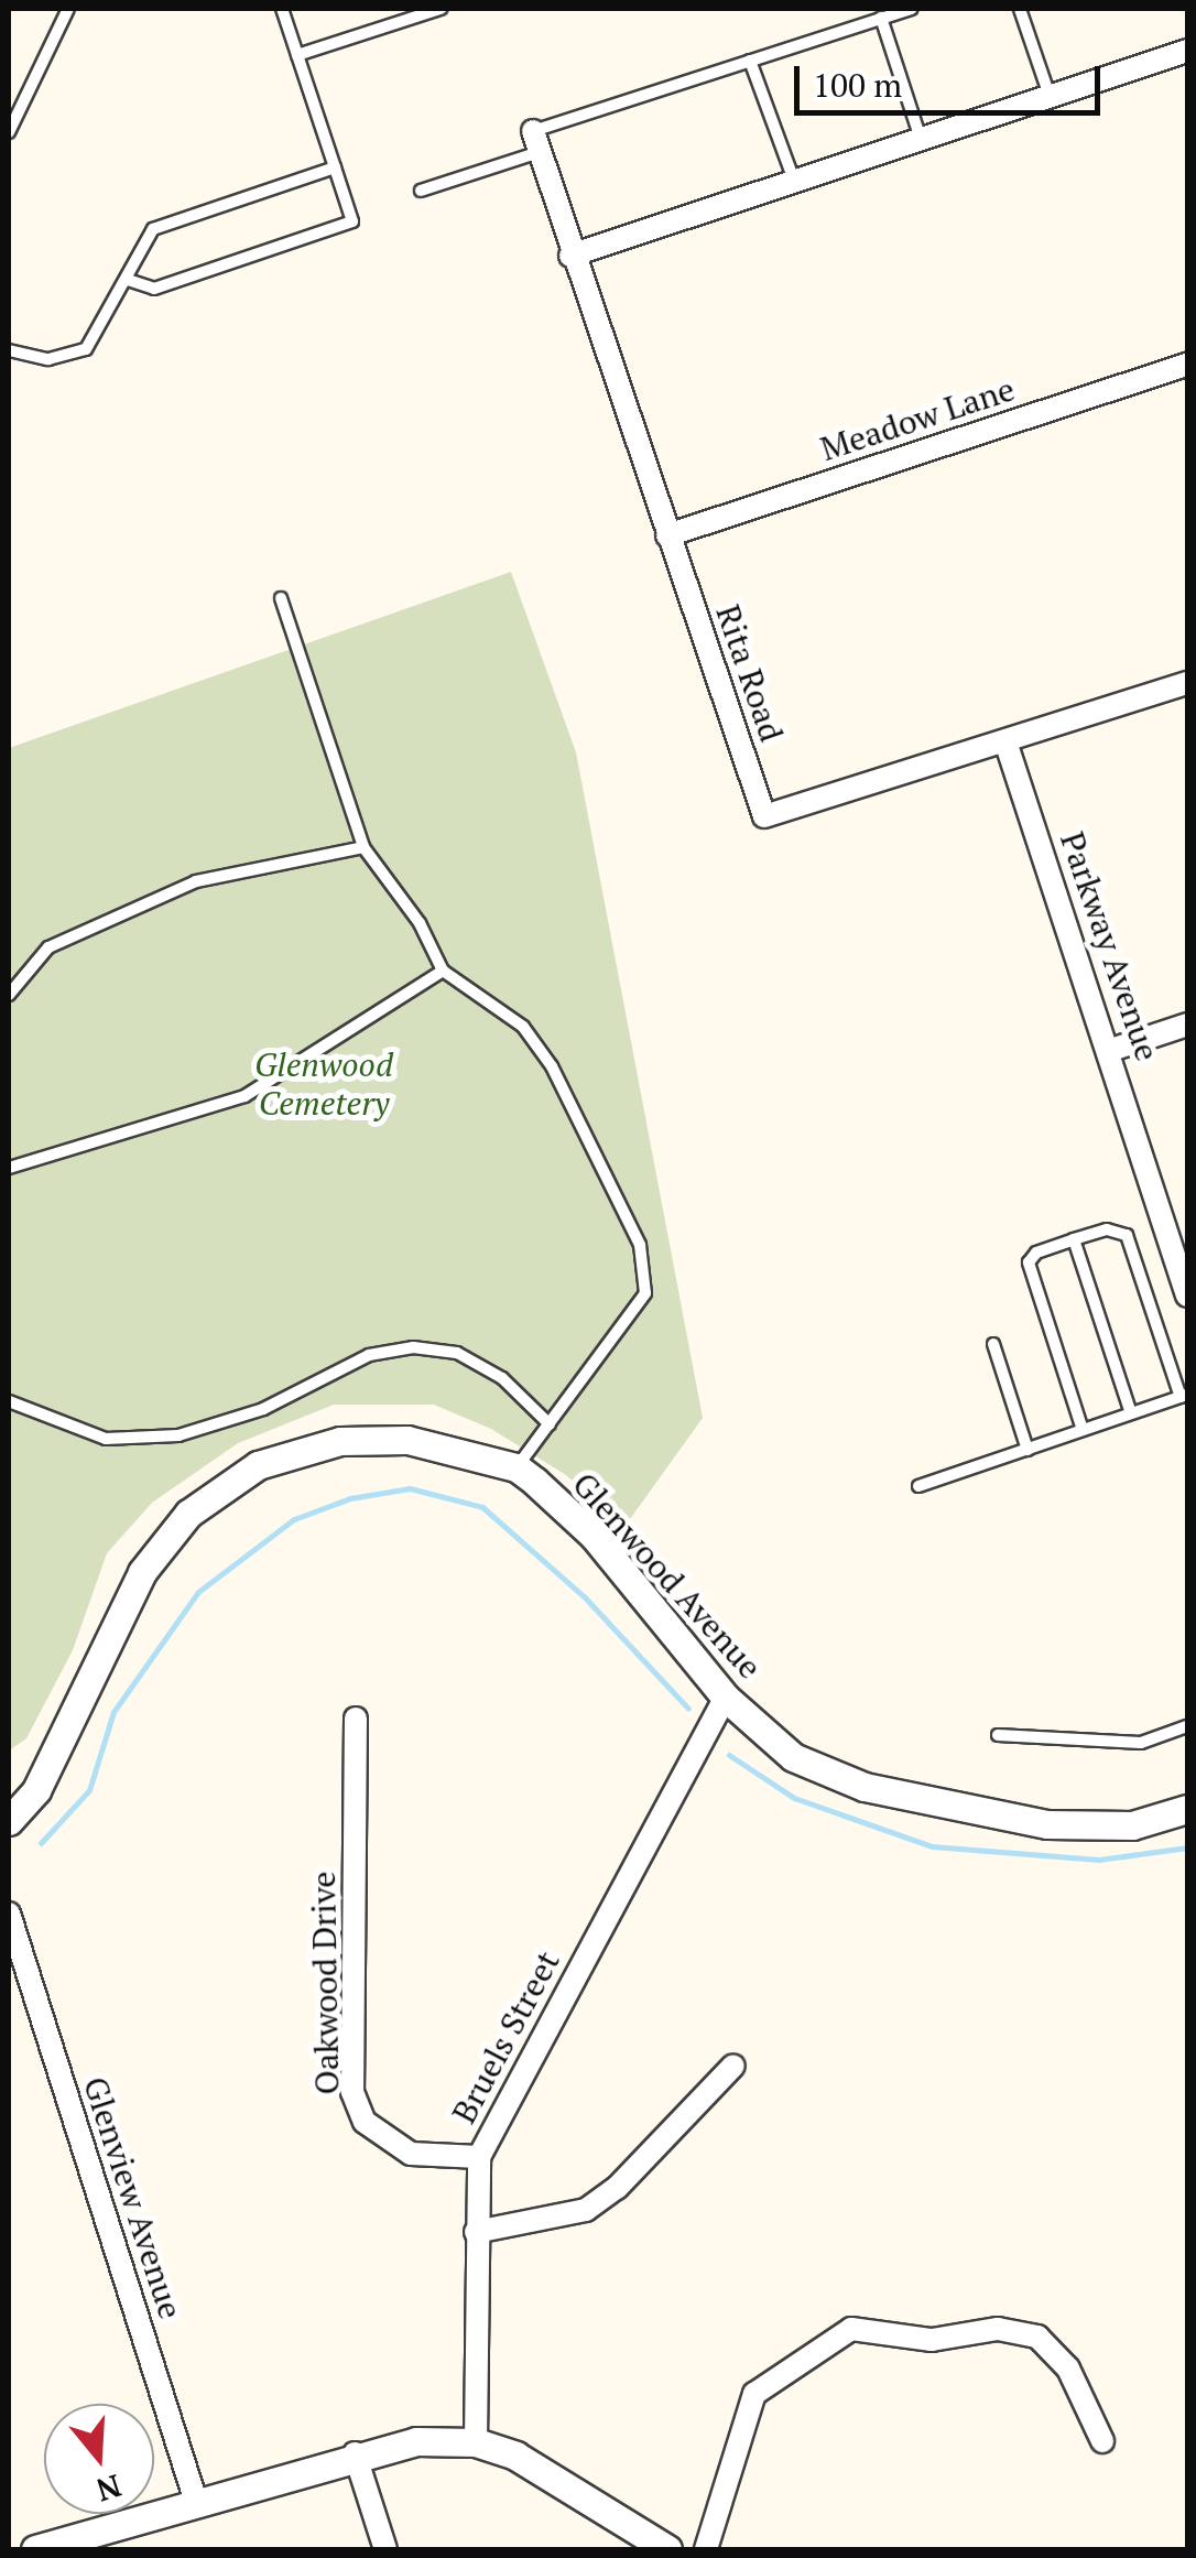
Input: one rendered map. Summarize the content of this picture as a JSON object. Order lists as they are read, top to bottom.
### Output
{
  "streets": {
    "street": [
      "Meadow Lane",
      "Rita Road",
      "Parkway Avenue",
      "Glenwood Avenue",
      "Oakwood Drive",
      "Bruels Street",
      "Glenview Avenue"
    ]
  },
  "crossings": [
    ["Meadow Lane", "Rita Road"],
    ["Rita Road", "Parkway Avenue"],
    ["Glenwood Avenue", "Bruels Street"],
    ["Oakwood Drive", "Bruels Street"]
  ],
  "parks": ["Glenwood Cemetery"],
  "scale_bar": "100 m",
  "north": "bottom"
}
